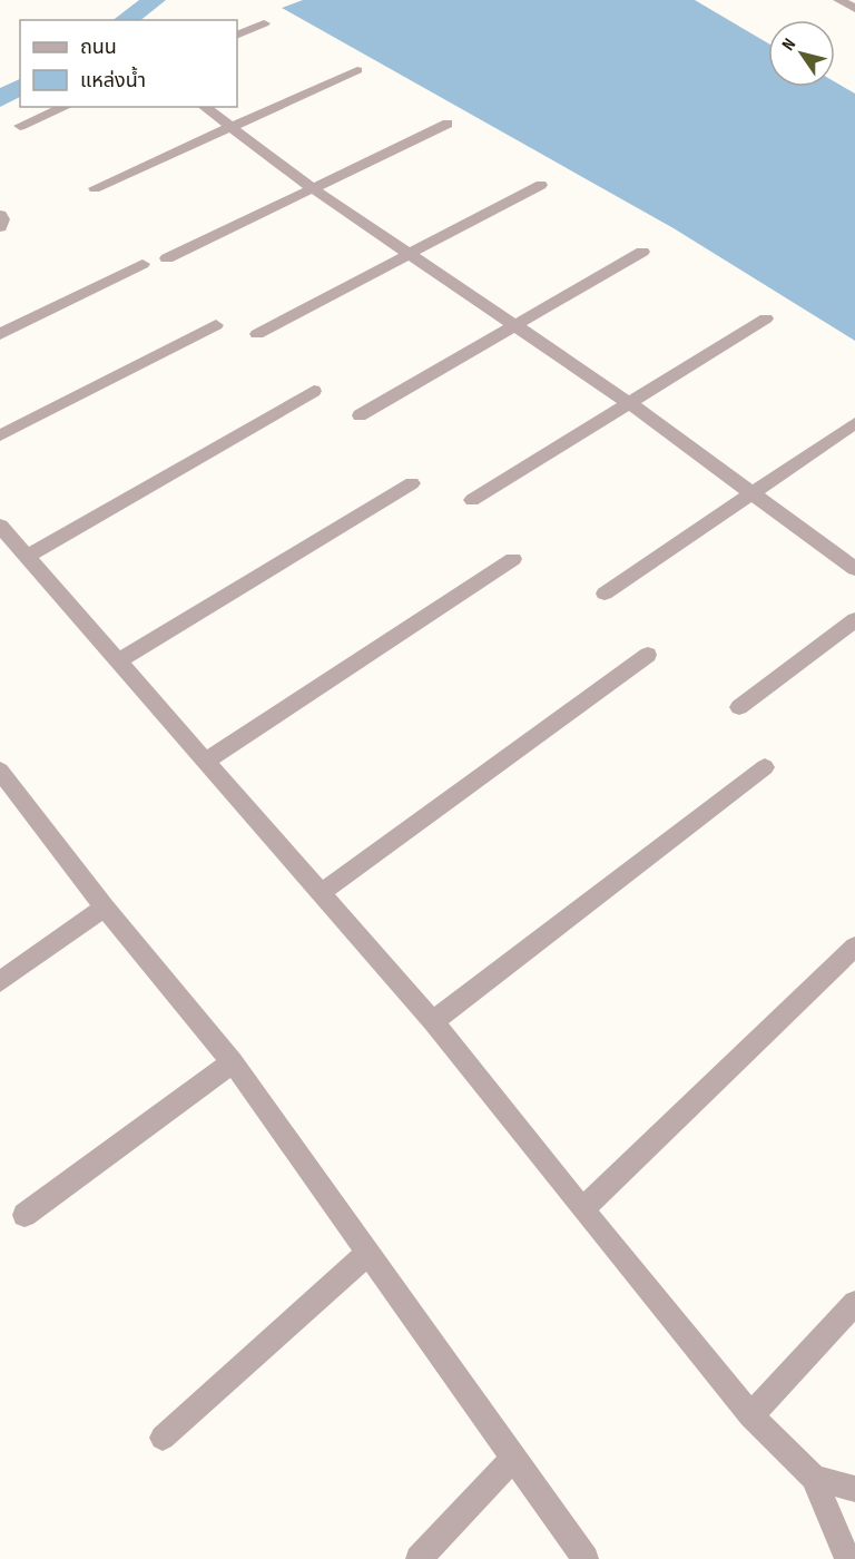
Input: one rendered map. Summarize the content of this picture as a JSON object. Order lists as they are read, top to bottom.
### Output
{
  "legend": ["ถนน", "แหล่งน้ำ"],
  "north": "top left"
}
